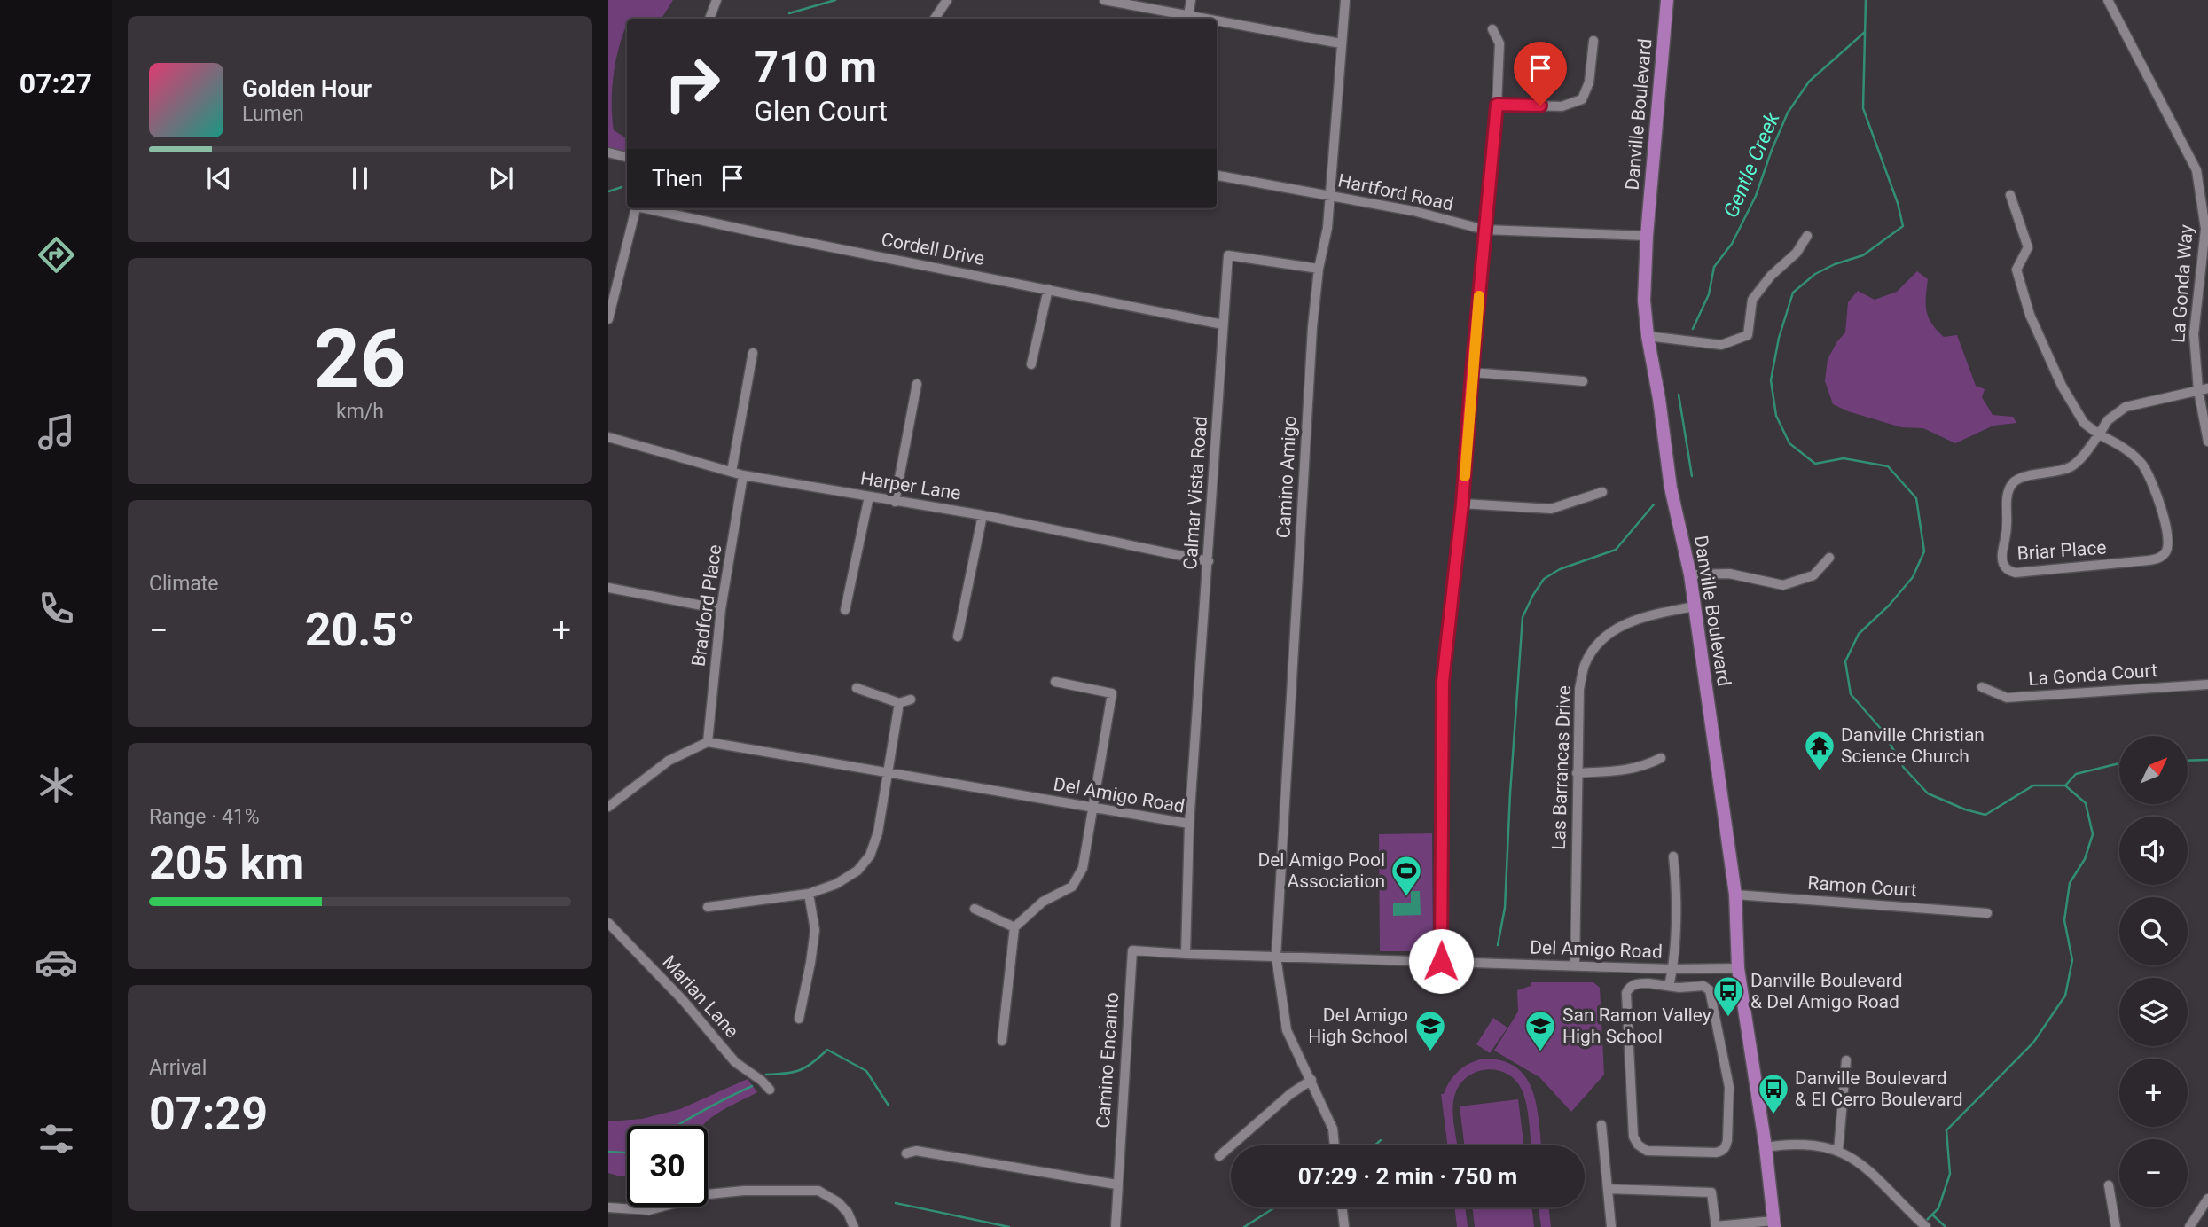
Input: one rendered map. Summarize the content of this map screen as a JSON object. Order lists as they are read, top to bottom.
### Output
{
  "streets": {
    "main road": ["Danville Boulevard"],
    "street": [
      "Hartford Road",
      "Cordell Drive",
      "La Gonda Way",
      "Camino Amigo",
      "Harper Lane",
      "Calmar Vista Road",
      "Briar Place",
      "Bradford Place",
      "La Gonda Court",
      "Las Barrancas Drive",
      "Del Amigo Road",
      "Ramon Court",
      "Marian Lane",
      "Camino Encanto"
    ]
  },
  "crossings": [
    ["Danville Boulevard", "Hartford Road"],
    ["Danville Boulevard", "Las Barrancas Drive"],
    ["Danville Boulevard", "Del Amigo Road"],
    ["Danville Boulevard", "Ramon Court"],
    ["Hartford Road", "Camino Amigo"],
    ["Cordell Drive", "Calmar Vista Road"],
    ["Camino Amigo", "Calmar Vista Road"],
    ["Camino Amigo", "Del Amigo Road"],
    ["Harper Lane", "Calmar Vista Road"],
    ["Harper Lane", "Bradford Place"],
    ["Calmar Vista Road", "Del Amigo Road"],
    ["Bradford Place", "Del Amigo Road"],
    ["Las Barrancas Drive", "Del Amigo Road"],
    ["Del Amigo Road", "Camino Encanto"]
  ],
  "water": ["Gentle Creek"],
  "places": {
    "temple": ["Danville Christian Science Church"],
    "sports": ["Del Amigo Pool Association"],
    "bus stop": ["Danville Boulevard & Del Amigo Road", "Danville Boulevard & El Cerro Boulevard"],
    "school or university": ["Del Amigo High School", "San Ramon Valley High School"]
  },
  "north": "top right",
  "page": {
    "tabs": "07:27",
    "turn": ["710 m", "Glen Court"],
    "song": ["Golden Hour", "Lumen"],
    "then": "Then",
    "tile": [
      ["26", "km/h"],
      "Climate",
      ["Range · 41%", "205 km"],
      ["Arrival", "07:29"]
    ],
    "heat": ["−", "20.5°", "+"],
    "map_buttons": ["+", "−"],
    "limit": "30",
    "trip": "07:29 · 2 min · 750 m"
  }
}
